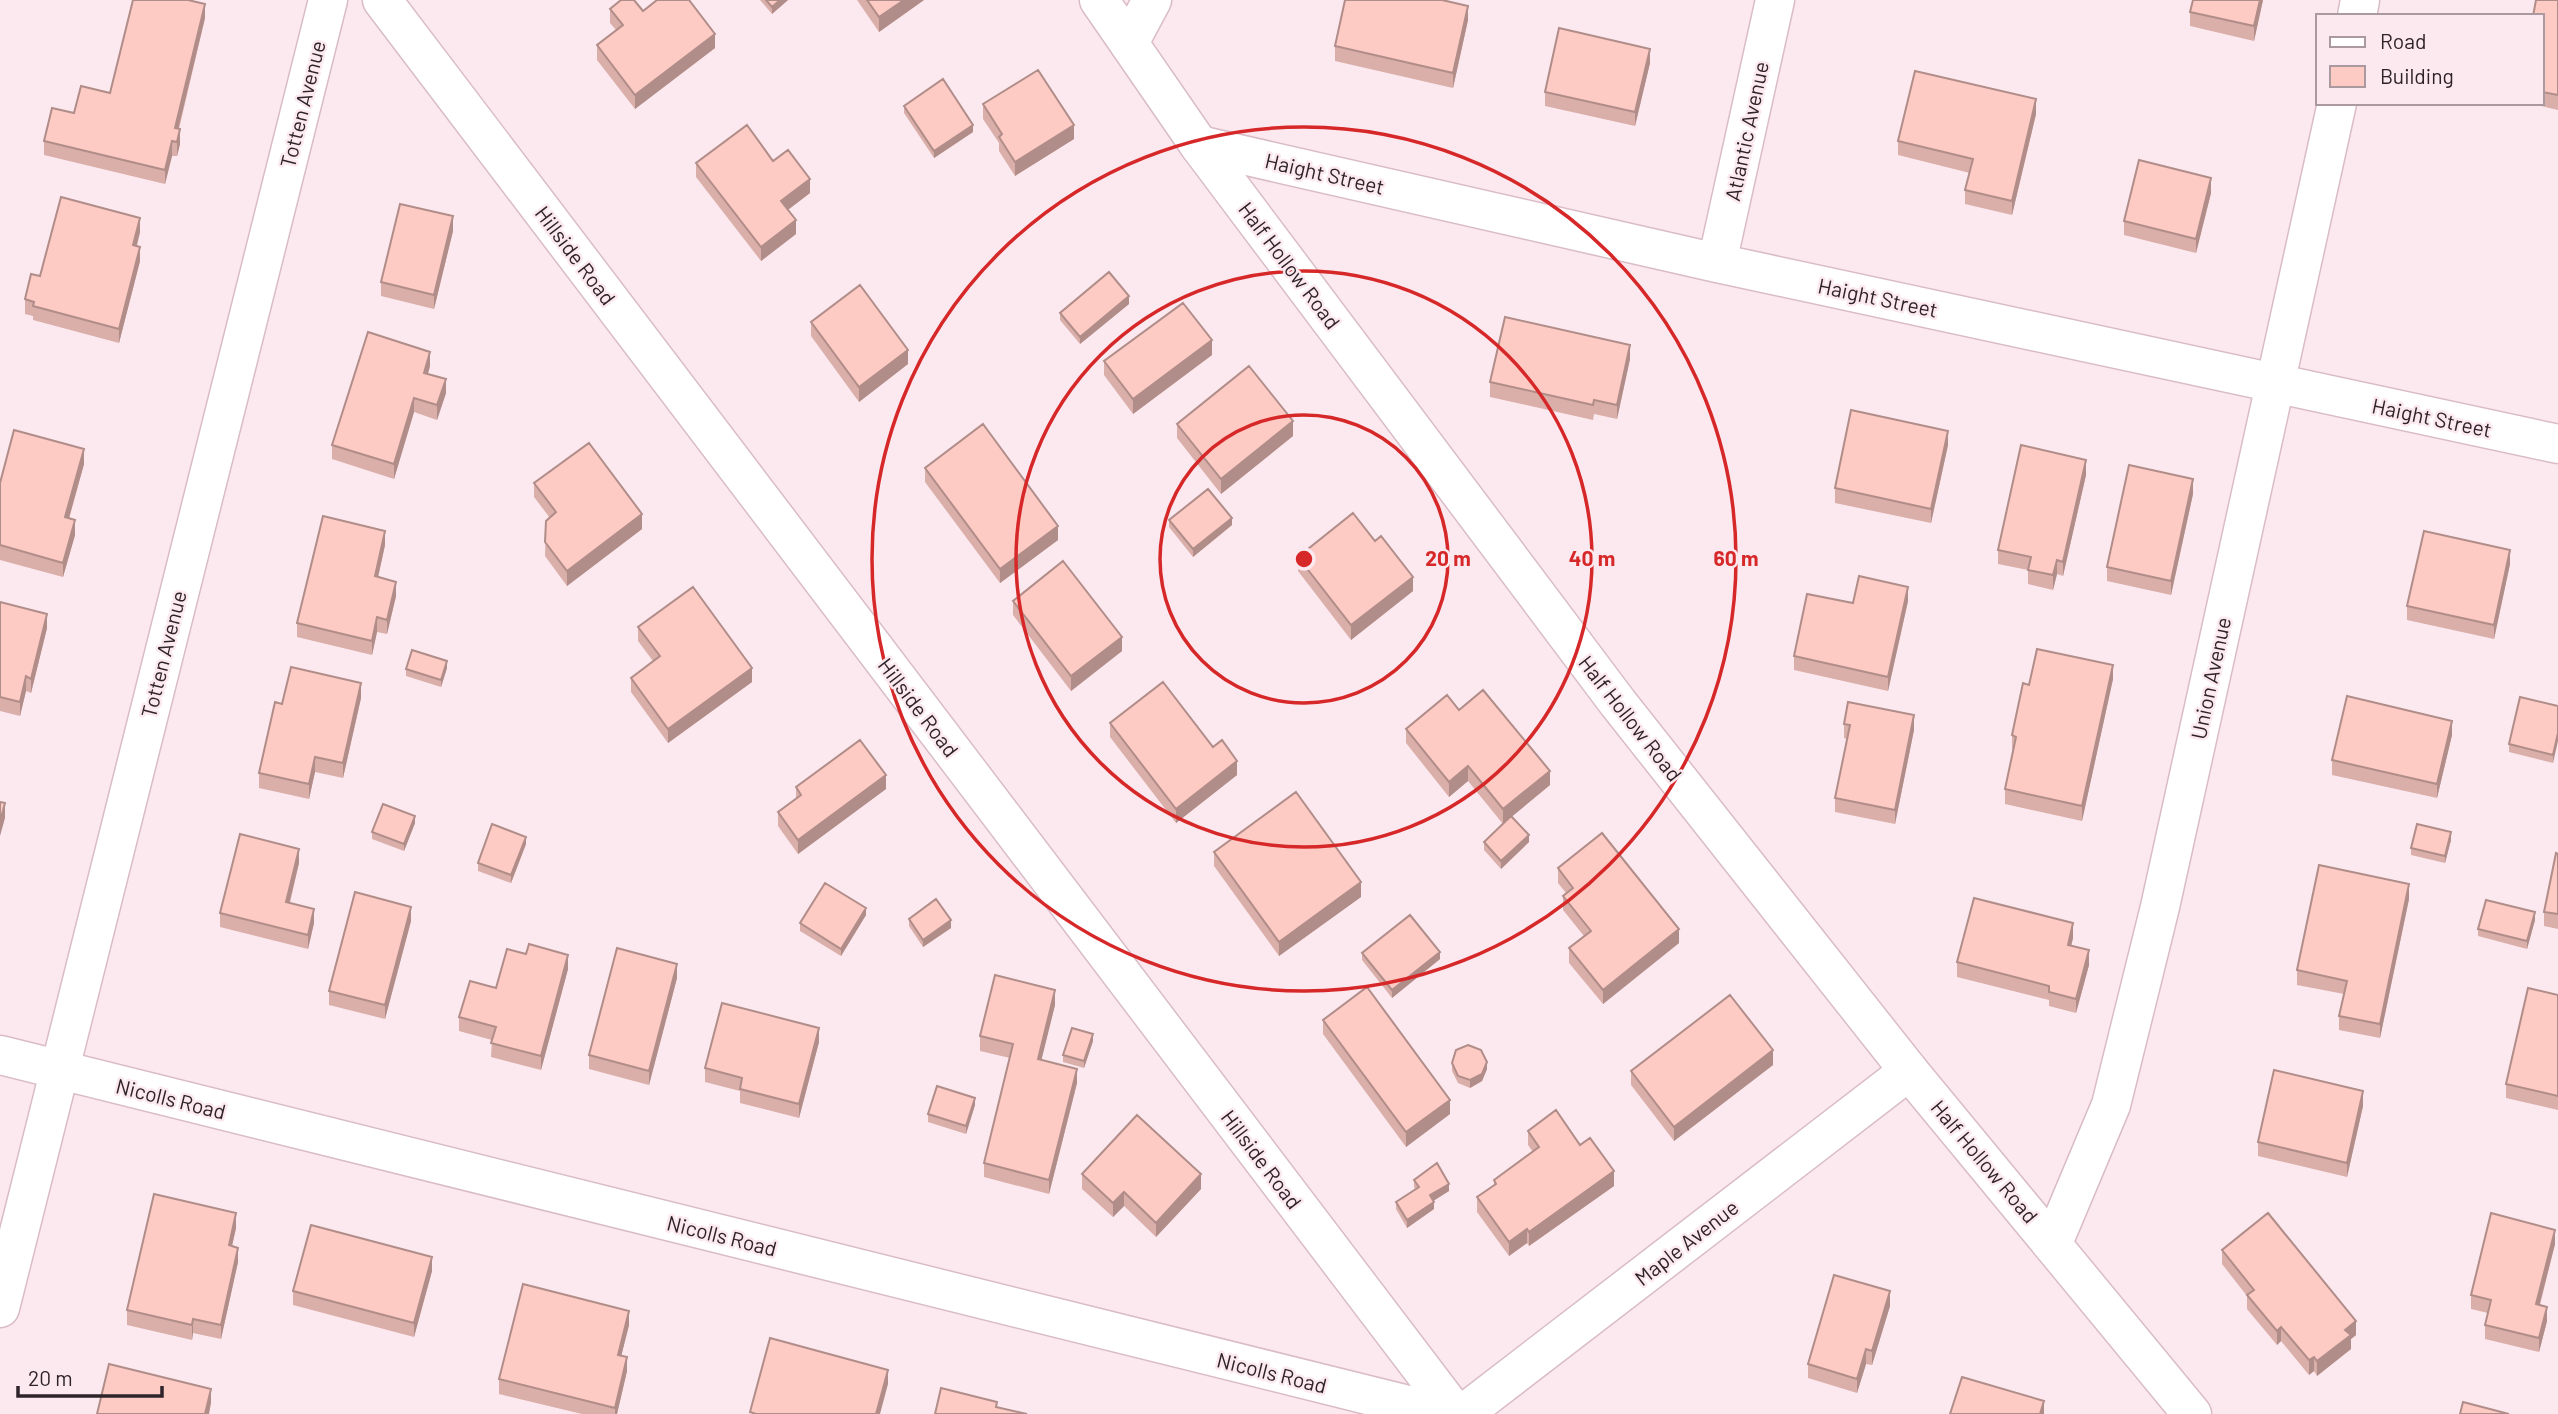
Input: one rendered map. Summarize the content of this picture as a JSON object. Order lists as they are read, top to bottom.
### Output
{
  "streets": {
    "street": [
      "Totten Avenue",
      "Atlantic Avenue",
      "Haight Street",
      "Hillside Road",
      "Half Hollow Road",
      "Union Avenue",
      "Nicolls Road",
      "Maple Avenue"
    ]
  },
  "crossings": [
    ["Totten Avenue", "Nicolls Road"],
    ["Atlantic Avenue", "Haight Street"],
    ["Haight Street", "Half Hollow Road"],
    ["Haight Street", "Union Avenue"],
    ["Half Hollow Road", "Union Avenue"],
    ["Half Hollow Road", "Maple Avenue"]
  ],
  "legend": ["Road", "Building"],
  "scale_bar": "20 m",
  "rings": ["20 m", "40 m", "60 m"]
}
